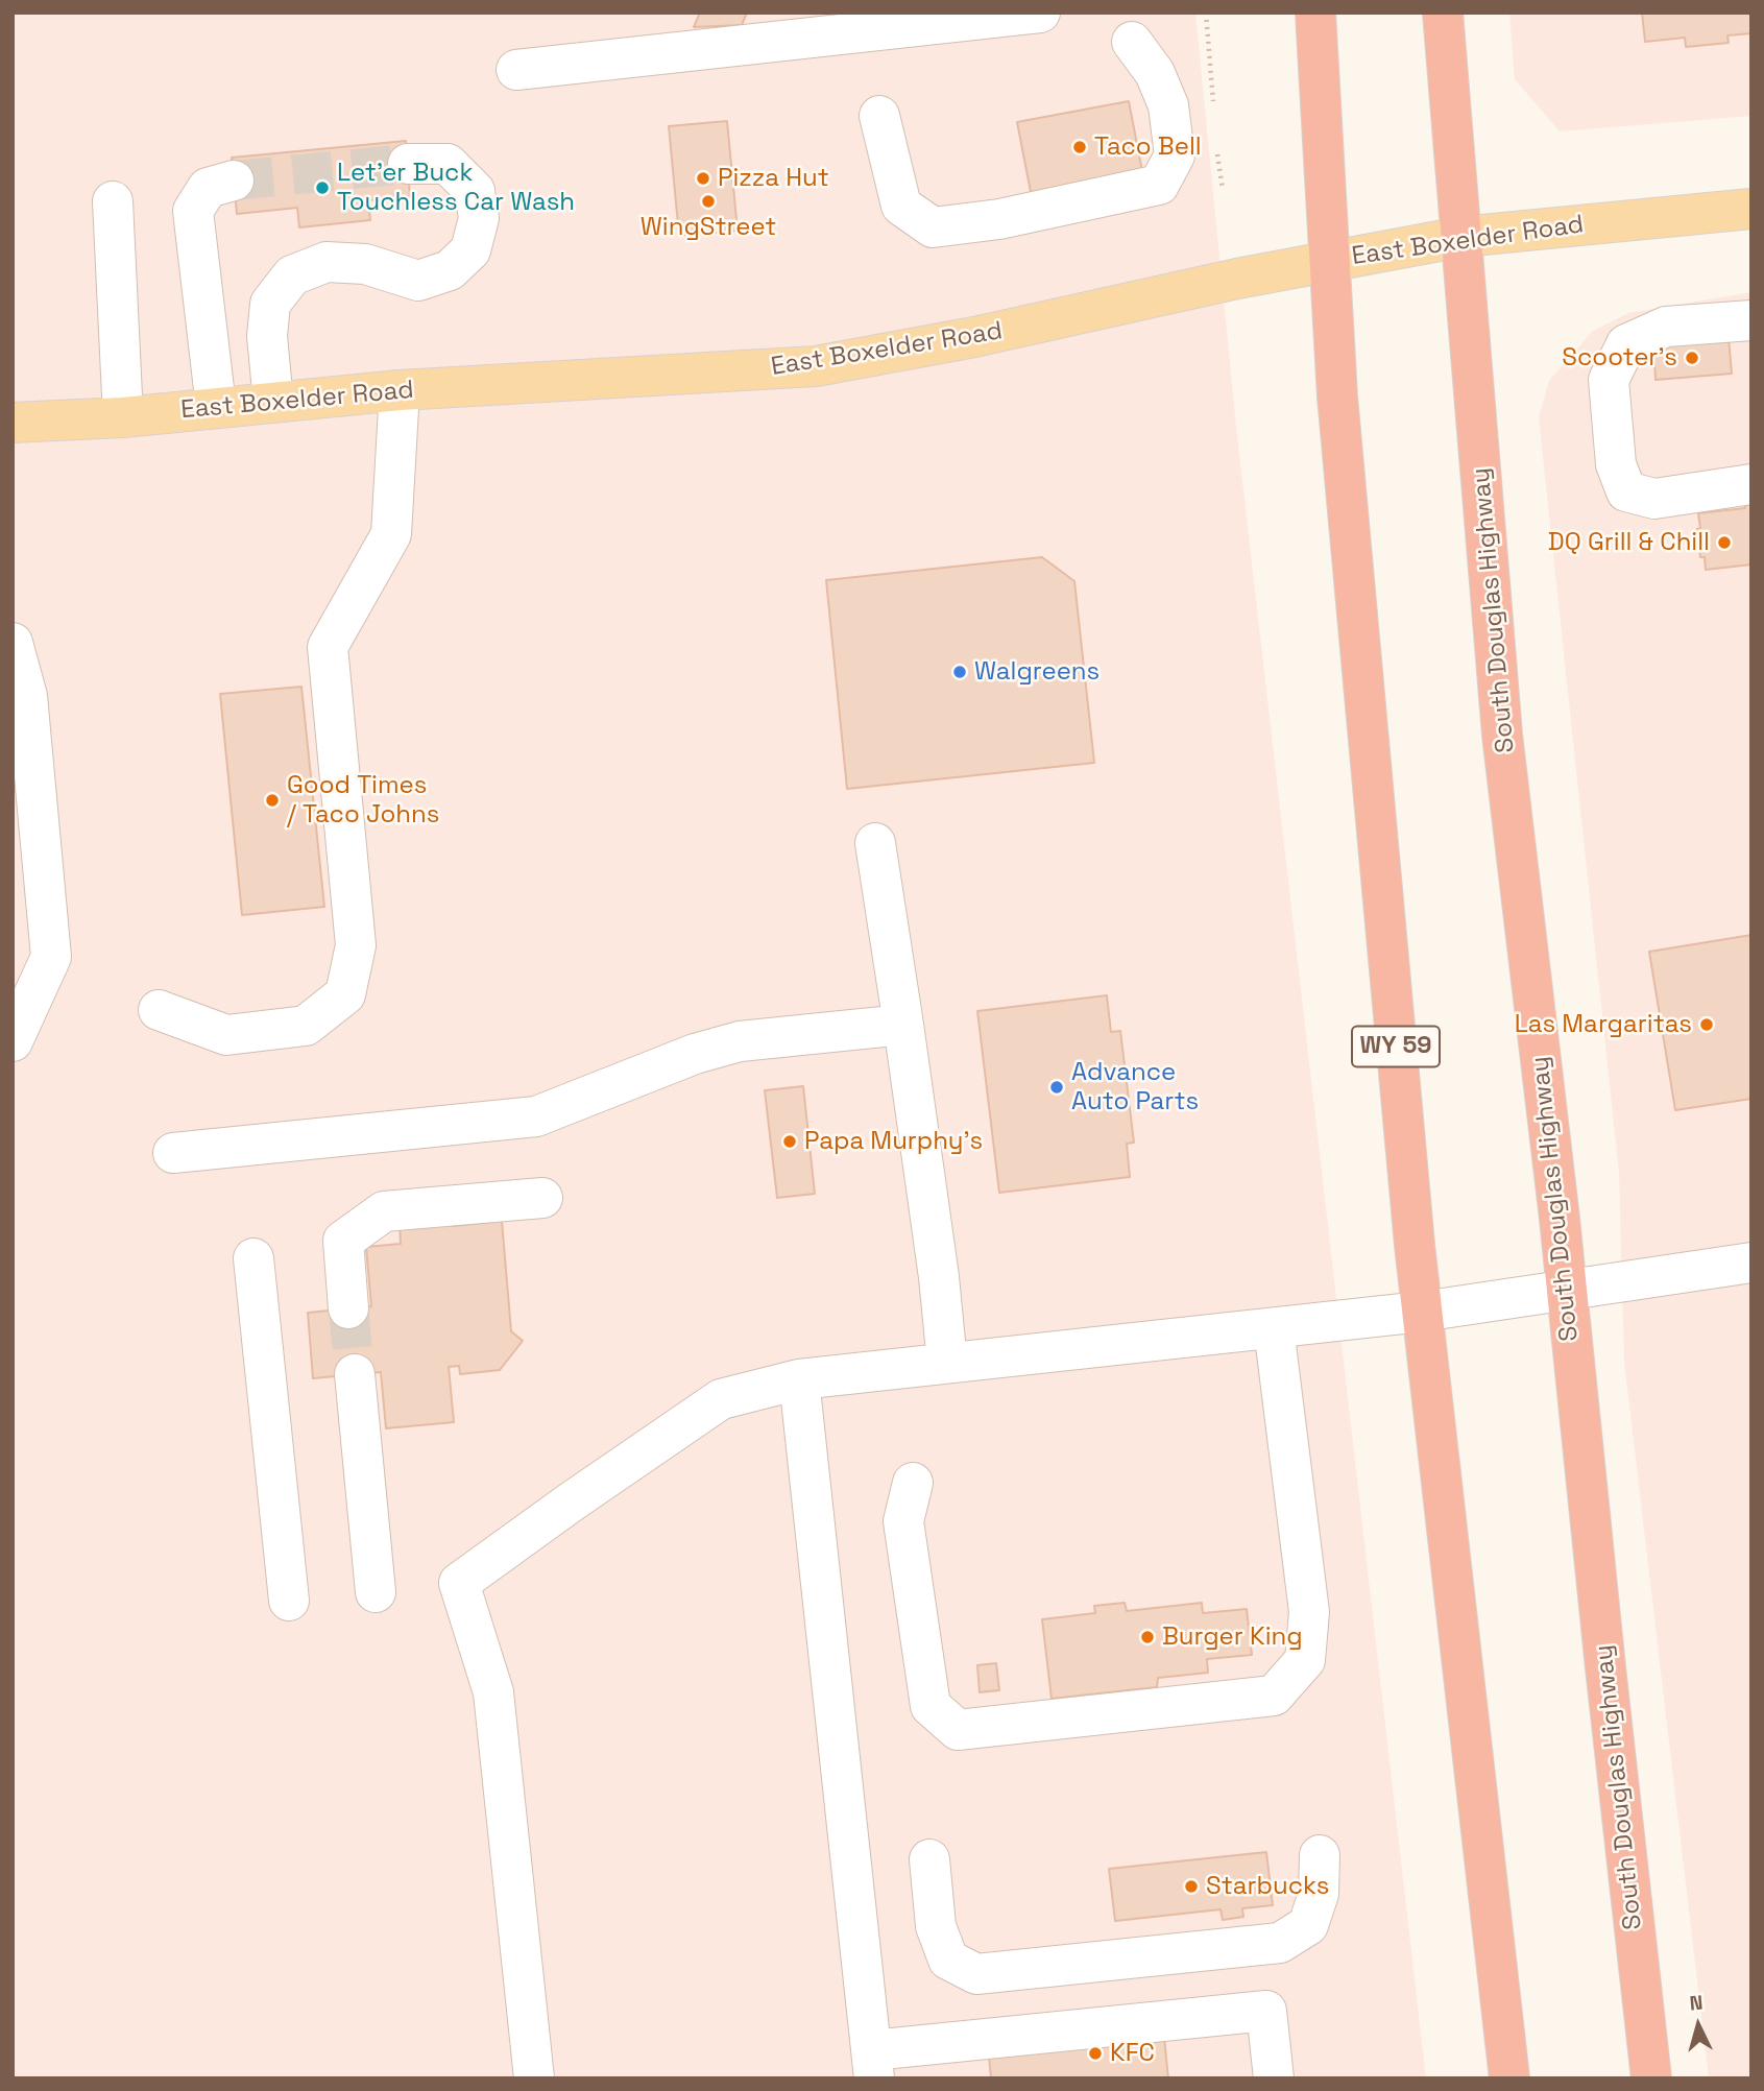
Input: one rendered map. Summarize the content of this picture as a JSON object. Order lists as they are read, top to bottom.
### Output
{
  "streets": {
    "highway": ["South Douglas Highway", "WY 59"],
    "main road": ["East Boxelder Road"]
  },
  "crossings": [
    ["East Boxelder Road", "South Douglas Highway"],
    ["East Boxelder Road", "WY 59"]
  ],
  "places": [
    "Taco Bell",
    "Pizza Hut",
    "Let'er Buck Touchless Car Wash",
    "WingStreet",
    "Scooter's",
    "DQ Grill & Chill",
    "Walgreens",
    "Good Times / Taco Johns",
    "Las Margaritas",
    "Advance Auto Parts",
    "Papa Murphy's",
    "Burger King",
    "Starbucks",
    "KFC"
  ],
  "north": "top"
}
